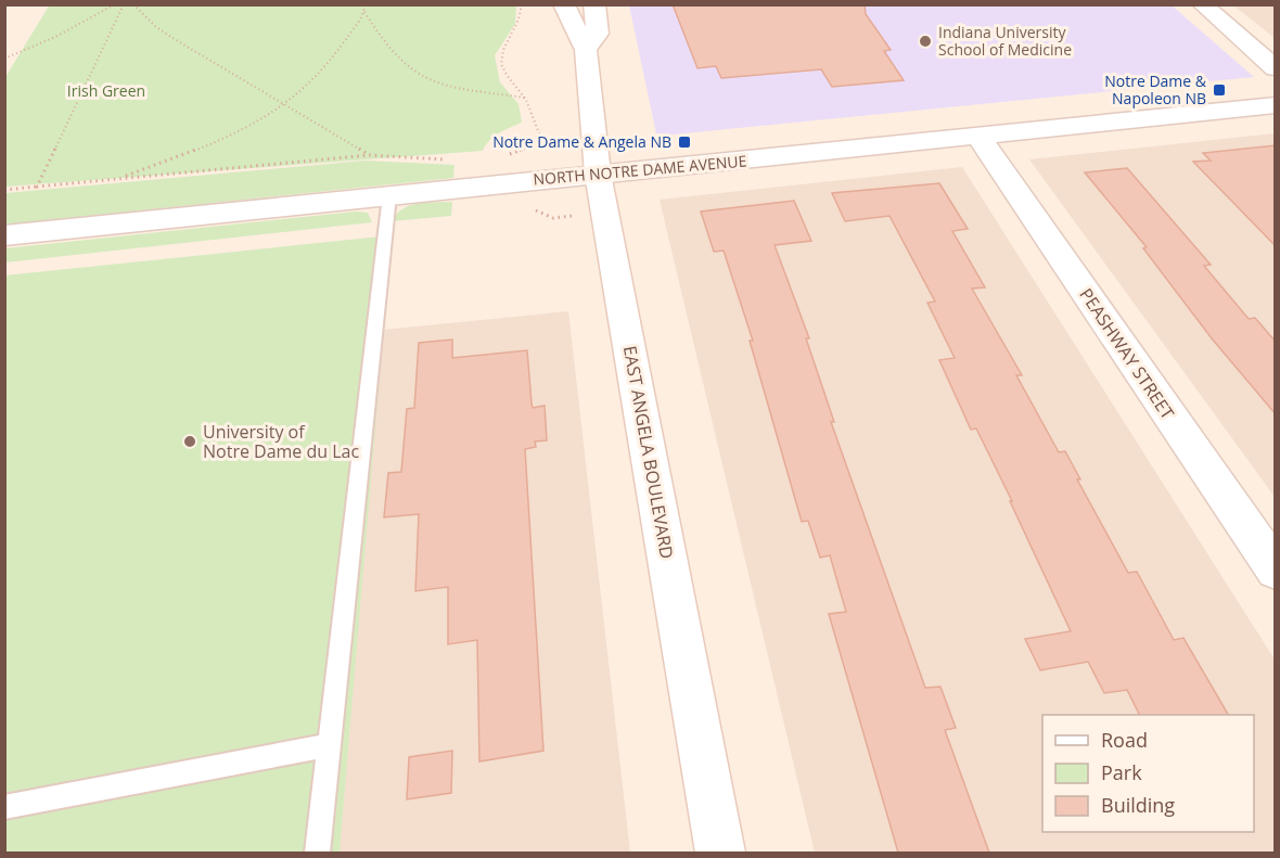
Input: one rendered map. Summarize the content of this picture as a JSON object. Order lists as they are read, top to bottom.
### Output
{
  "streets": {
    "street": ["NORTH NOTRE DAME AVENUE", "PEASHWAY STREET", "EAST ANGELA BOULEVARD"]
  },
  "crossings": [
    ["NORTH NOTRE DAME AVENUE", "PEASHWAY STREET"],
    ["NORTH NOTRE DAME AVENUE", "EAST ANGELA BOULEVARD"]
  ],
  "parks": ["Irish Green"],
  "places": {
    "other": ["Indiana University School of Medicine", "University of Notre Dame du Lac"],
    "transit": ["Notre Dame & Napoleon NB", "Notre Dame & Angela NB"]
  },
  "legend": ["Road", "Park", "Building"]
}
